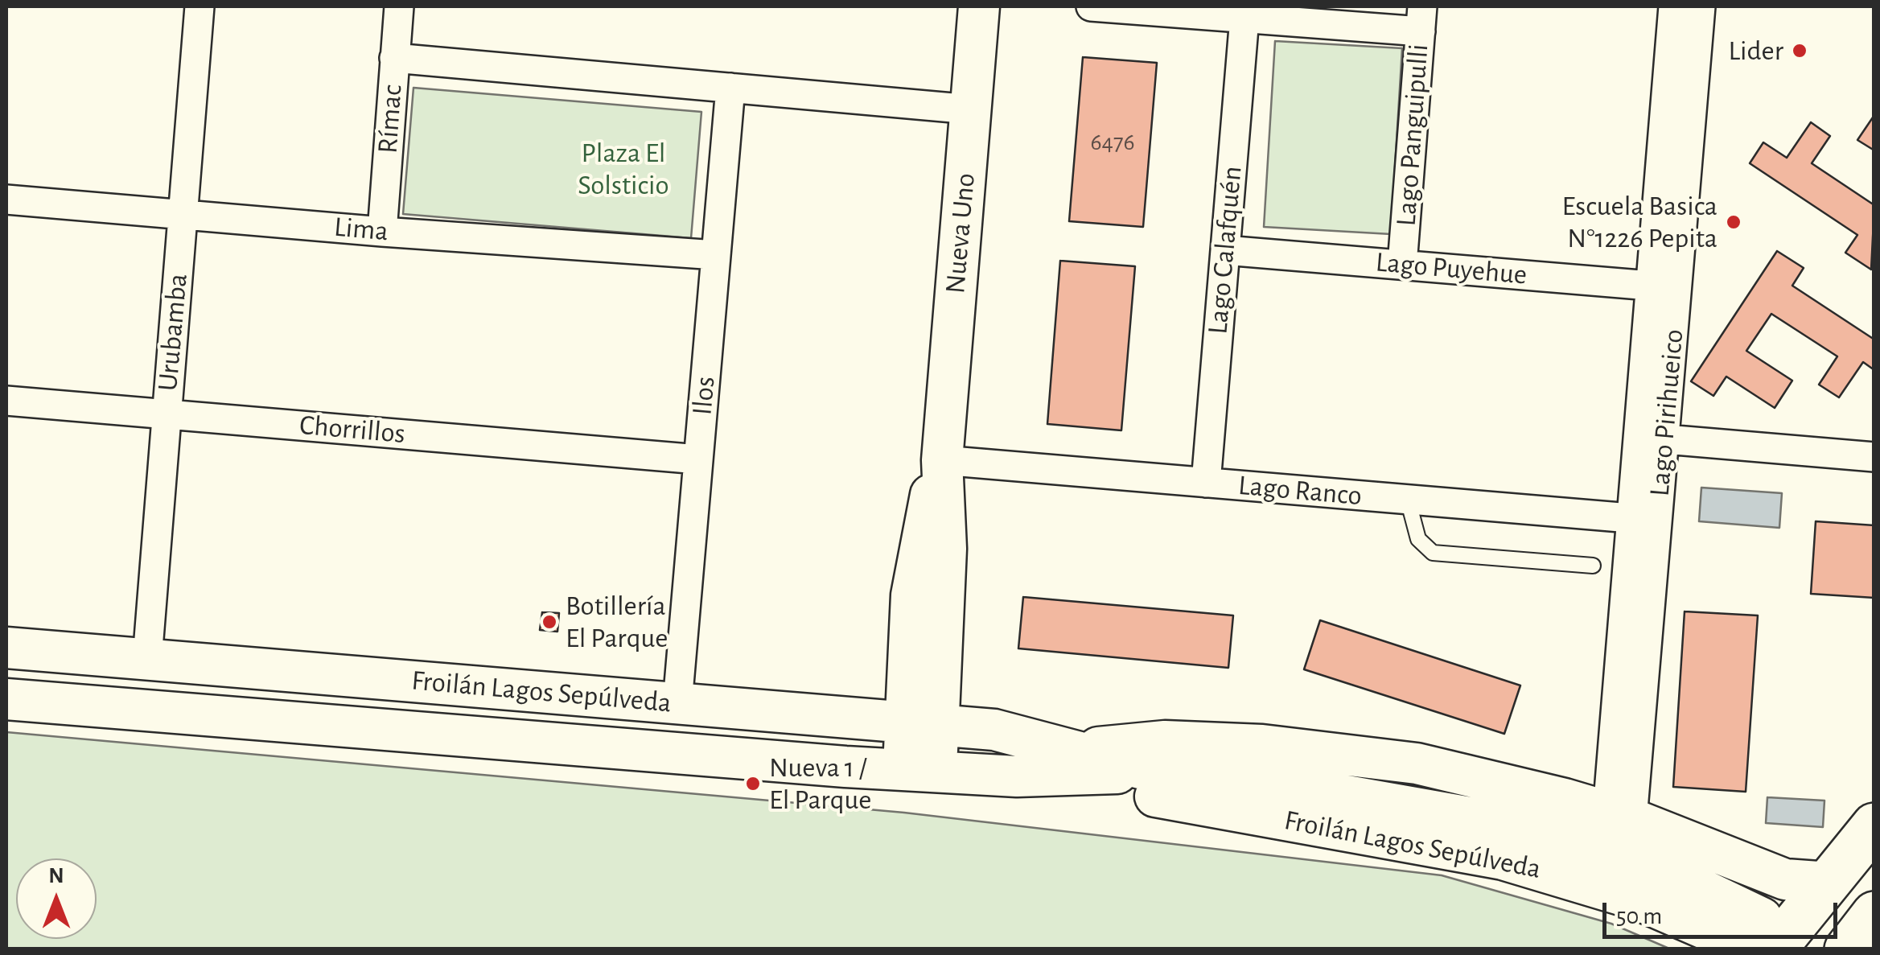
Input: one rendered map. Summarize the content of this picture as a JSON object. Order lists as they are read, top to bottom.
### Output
{
  "streets": {
    "street": [
      "Rímac",
      "Lago Panguipulli",
      "Lima",
      "Nueva Uno",
      "Lago Calafquén",
      "Lago Puyehue",
      "Urubamba",
      "Ilos",
      "Lago Pirihueico",
      "Chorrillos",
      "Lago Ranco",
      "Froilán Lagos Sepúlveda"
    ]
  },
  "crossings": [
    ["Rímac", "Lima"],
    ["Lago Panguipulli", "Lago Puyehue"],
    ["Lima", "Urubamba"],
    ["Lima", "Ilos"],
    ["Nueva Uno", "Lago Ranco"],
    ["Nueva Uno", "Froilán Lagos Sepúlveda"],
    ["Lago Calafquén", "Lago Puyehue"],
    ["Lago Calafquén", "Lago Ranco"],
    ["Lago Puyehue", "Lago Pirihueico"],
    ["Urubamba", "Chorrillos"],
    ["Urubamba", "Froilán Lagos Sepúlveda"],
    ["Ilos", "Chorrillos"],
    ["Ilos", "Froilán Lagos Sepúlveda"],
    ["Lago Pirihueico", "Lago Ranco"],
    ["Lago Pirihueico", "Froilán Lagos Sepúlveda"]
  ],
  "parks": ["Plaza El Solsticio"],
  "places": [
    "Lider",
    "Escuela Basica N°1226 Pepita",
    "Botillería El Parque",
    "Nueva 1 / El Parque"
  ],
  "house_numbers": ["6476"],
  "scale_bar": "50 m",
  "north": "top"
}
